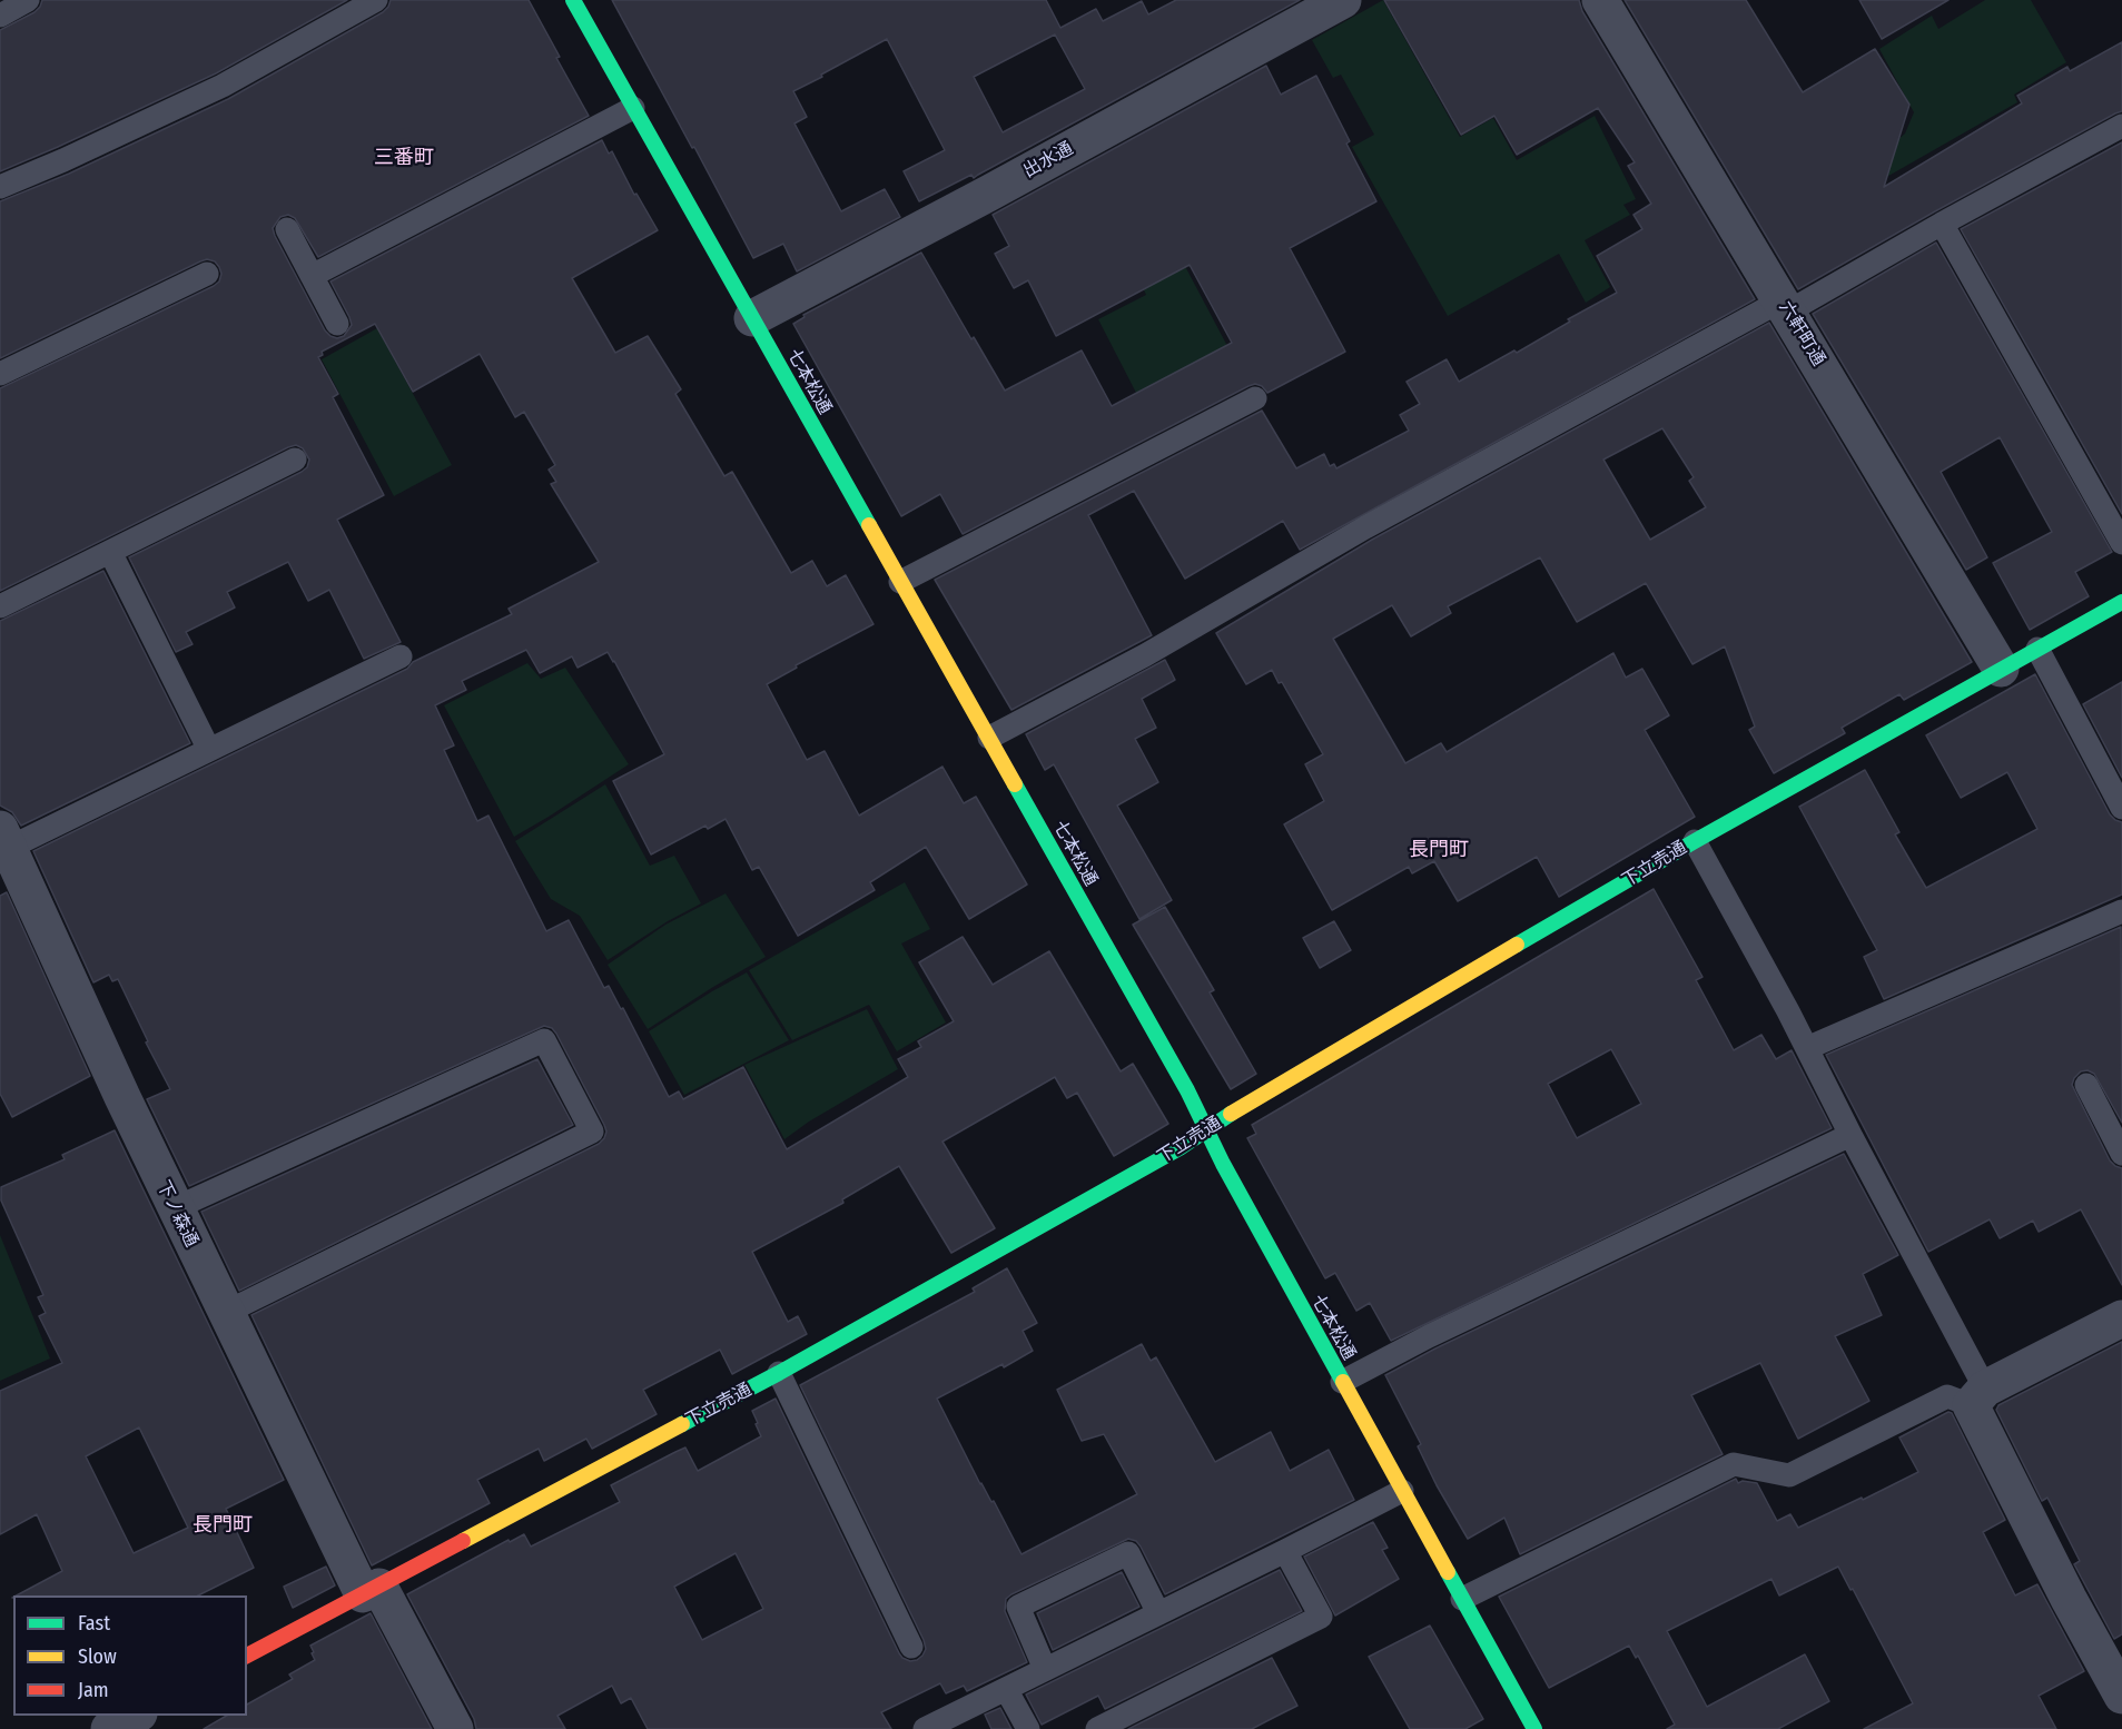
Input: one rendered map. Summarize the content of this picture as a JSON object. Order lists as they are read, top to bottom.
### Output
{
  "streets": {
    "street": [
      "出水通",
      "六軒町通",
      "七本松通",
      "下立売通",
      "下ノ森通"
    ]
  },
  "crossings": [
    ["出水通", "七本松通"],
    ["六軒町通", "下立売通"],
    ["七本松通", "下立売通"],
    ["下立売通", "下ノ森通"]
  ],
  "districts": ["三番町", "長門町", "長門町"],
  "legend": ["Fast", "Slow", "Jam"]
}
